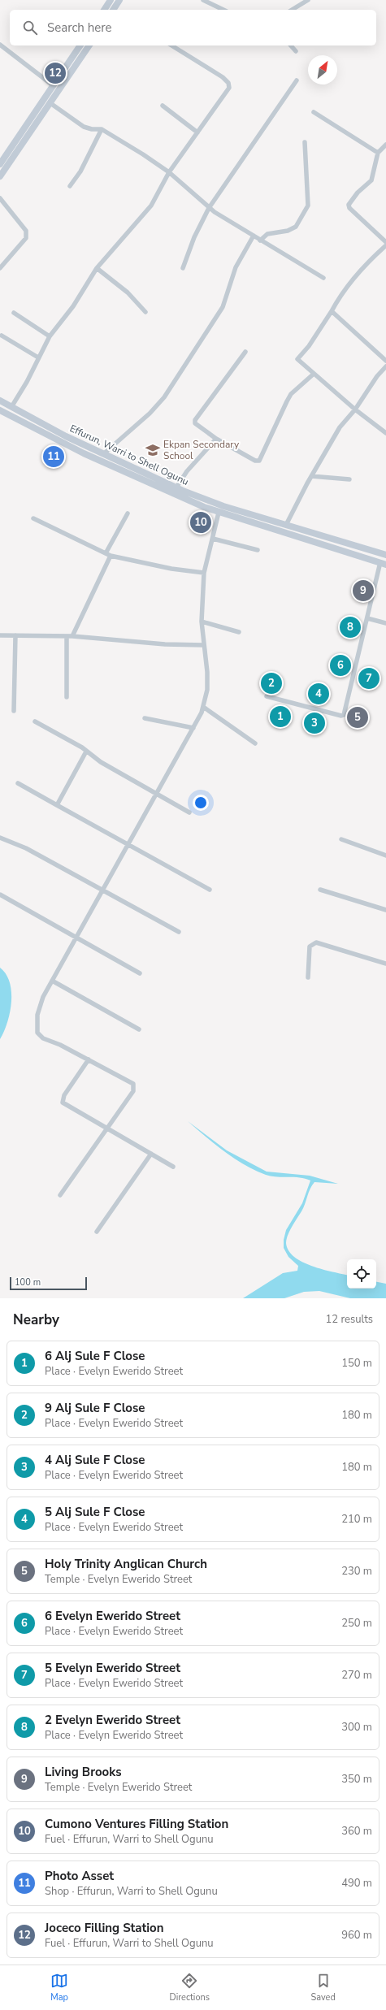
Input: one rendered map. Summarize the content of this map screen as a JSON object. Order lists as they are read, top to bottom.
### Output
{
  "streets": {
    "main road": ["Effurun, Warri to Shell Ogunu"]
  },
  "places": {
    "school or university": ["Ekpan Secondary School"]
  },
  "scale_bar": "100 m",
  "north": "top right",
  "page": {
    "search": "Search here",
    "pins": [
      "12",
      "11",
      "10",
      "9",
      "8",
      "6",
      "7",
      "2",
      "4",
      "1",
      "5",
      "3"
    ],
    "scale": "100 m",
    "heading": ["Nearby", "12 results"],
    "list": [
      {
        "mark": "1",
        "name": "6 Alj Sule F Close",
        "note": "Place · Evelyn Ewerido Street",
        "value": "150 m"
      },
      {
        "mark": "2",
        "name": "9 Alj Sule F Close",
        "note": "Place · Evelyn Ewerido Street",
        "value": "180 m"
      },
      {
        "mark": "3",
        "name": "4 Alj Sule F Close",
        "note": "Place · Evelyn Ewerido Street",
        "value": "180 m"
      },
      {
        "mark": "4",
        "name": "5 Alj Sule F Close",
        "note": "Place · Evelyn Ewerido Street",
        "value": "210 m"
      },
      {
        "mark": "5",
        "name": "Holy Trinity Anglican Church",
        "note": "Temple · Evelyn Ewerido Street",
        "value": "230 m"
      },
      {
        "mark": "6",
        "name": "6 Evelyn Ewerido Street",
        "note": "Place · Evelyn Ewerido Street",
        "value": "250 m"
      },
      {
        "mark": "7",
        "name": "5 Evelyn Ewerido Street",
        "note": "Place · Evelyn Ewerido Street",
        "value": "270 m"
      },
      {
        "mark": "8",
        "name": "2 Evelyn Ewerido Street",
        "note": "Place · Evelyn Ewerido Street",
        "value": "300 m"
      },
      {
        "mark": "9",
        "name": "Living Brooks",
        "note": "Temple · Evelyn Ewerido Street",
        "value": "350 m"
      },
      {
        "mark": "10",
        "name": "Cumono Ventures Filling Station",
        "note": "Fuel · Effurun, Warri to Shell Ogunu",
        "value": "360 m"
      },
      {
        "mark": "11",
        "name": "Photo Asset",
        "note": "Shop · Effurun, Warri to Shell Ogunu",
        "value": "490 m"
      },
      {
        "mark": "12",
        "name": "Joceco Filling Station",
        "note": "Fuel · Effurun, Warri to Shell Ogunu",
        "value": "960 m"
      }
    ],
    "nav": ["Map", "Directions", "Saved"]
  }
}
